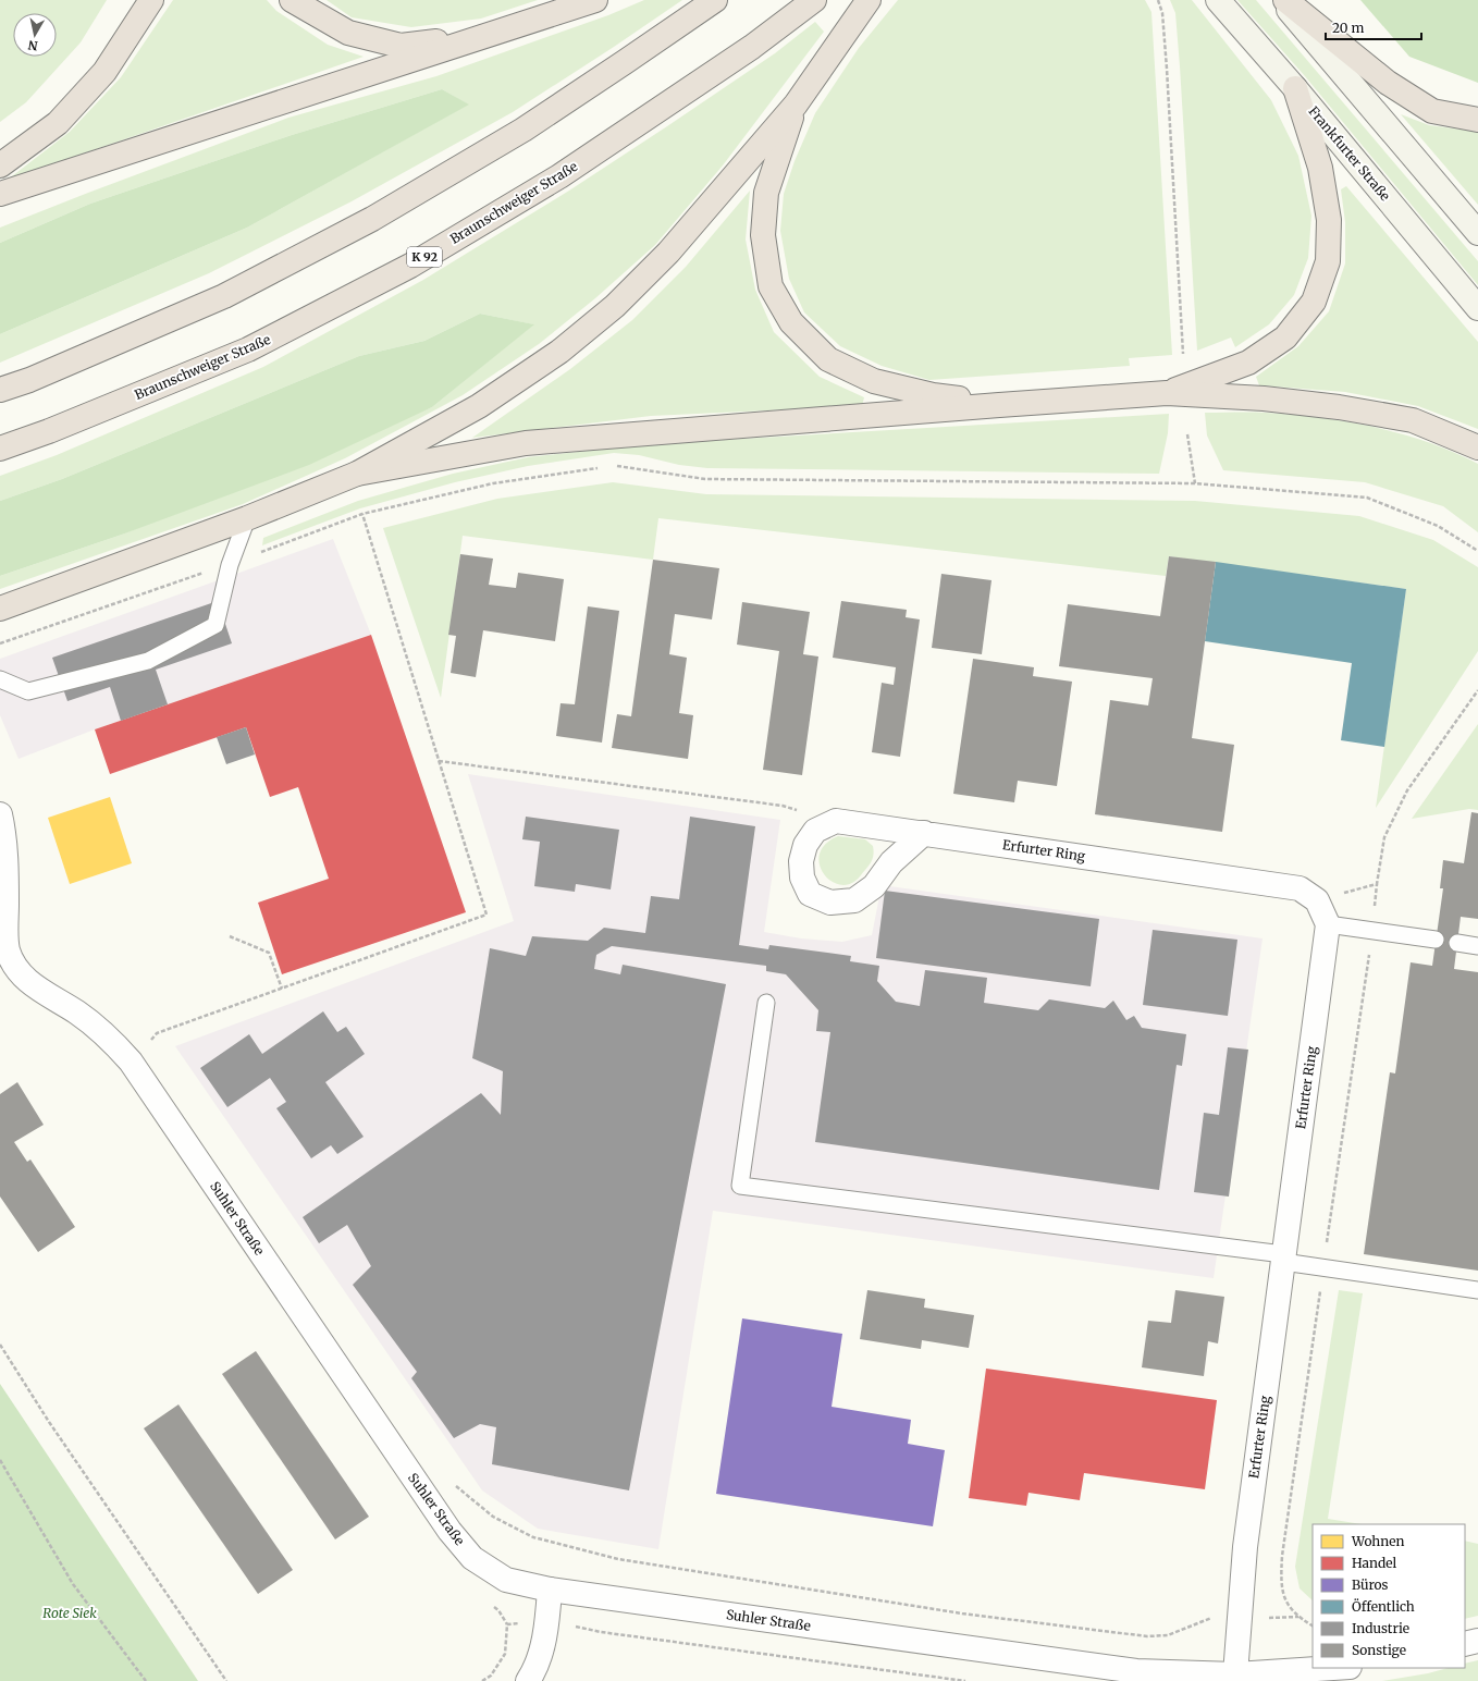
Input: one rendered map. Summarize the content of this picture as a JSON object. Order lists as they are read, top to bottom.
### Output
{
  "streets": {
    "highway": ["Braunschweiger Straße", "K 92"],
    "street": ["Frankfurter Straße", "Erfurter Ring", "Suhler Straße"]
  },
  "crossings": [
    ["Erfurter Ring", "Suhler Straße"]
  ],
  "parks": ["Rote Siek"],
  "legend": [
    "Wohnen",
    "Handel",
    "Büros",
    "Öffentlich",
    "Industrie",
    "Sonstige"
  ],
  "scale_bar": "20 m",
  "north": "bottom"
}
